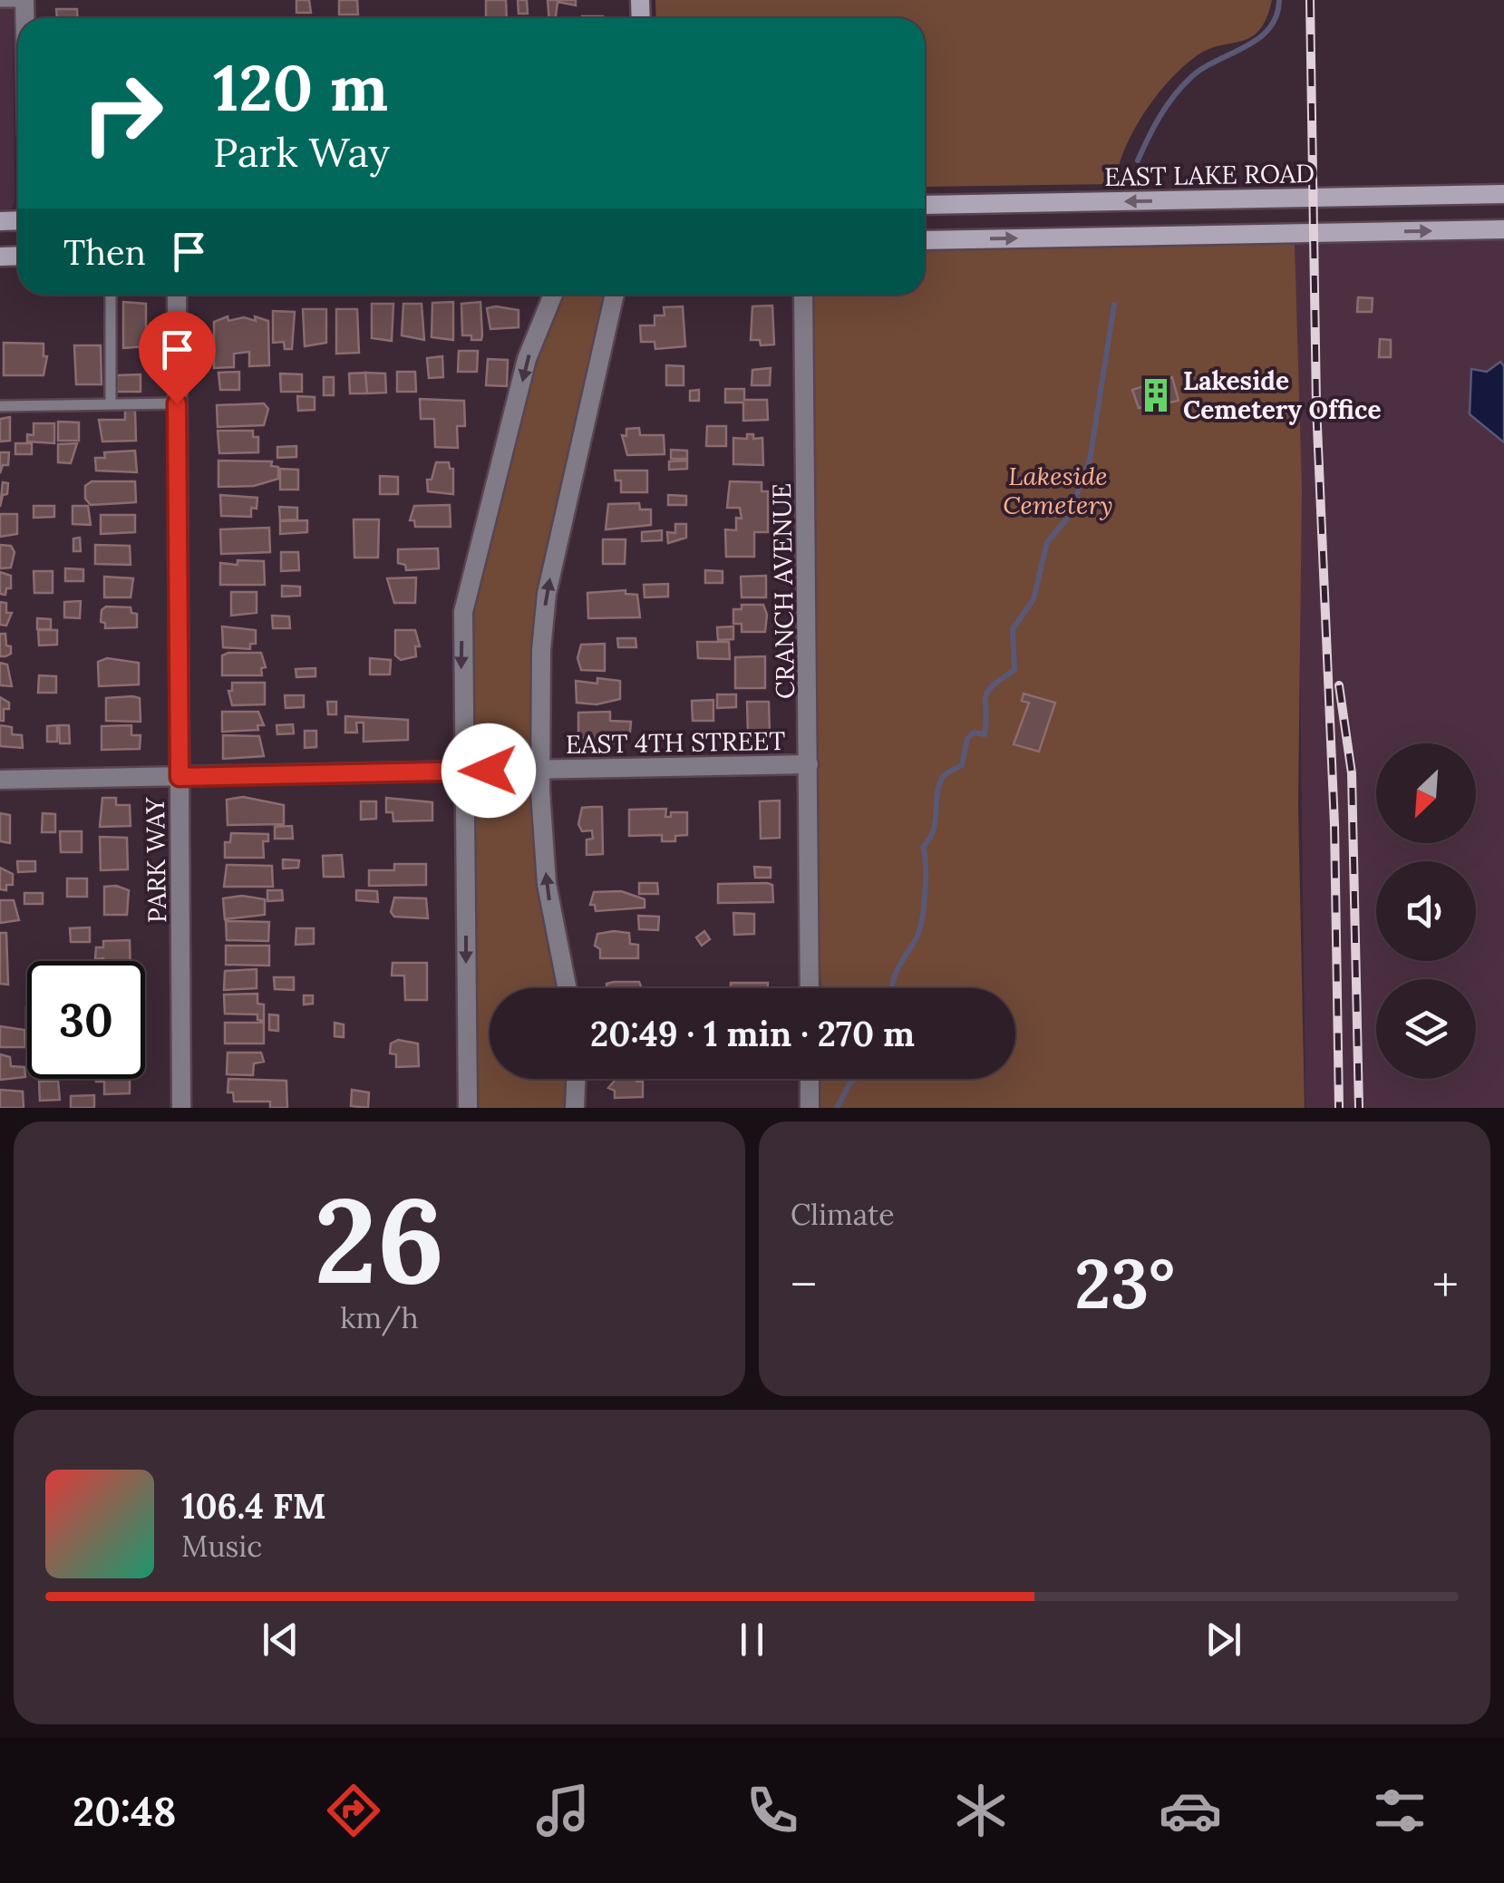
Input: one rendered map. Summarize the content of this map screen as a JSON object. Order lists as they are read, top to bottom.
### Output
{
  "streets": {
    "main road": ["EAST LAKE ROAD"],
    "street": ["CRANCH AVENUE", "EAST 4TH STREET", "PARK WAY"]
  },
  "crossings": [
    ["CRANCH AVENUE", "EAST 4TH STREET"],
    ["EAST 4TH STREET", "PARK WAY"]
  ],
  "parks": ["Lakeside Cemetery"],
  "places": {
    "building": ["Lakeside Cemetery Office"]
  },
  "north": "bottom left",
  "page": {
    "turn": ["120 m", "Park Way"],
    "then": "Then",
    "limit": "30",
    "trip": "20:49 · 1 min · 270 m",
    "tile": [
      ["26", "km/h"],
      "Climate"
    ],
    "heat": ["−", "23°", "+"],
    "song": ["106.4 FM", "Music"],
    "tabs": "20:48"
  }
}
